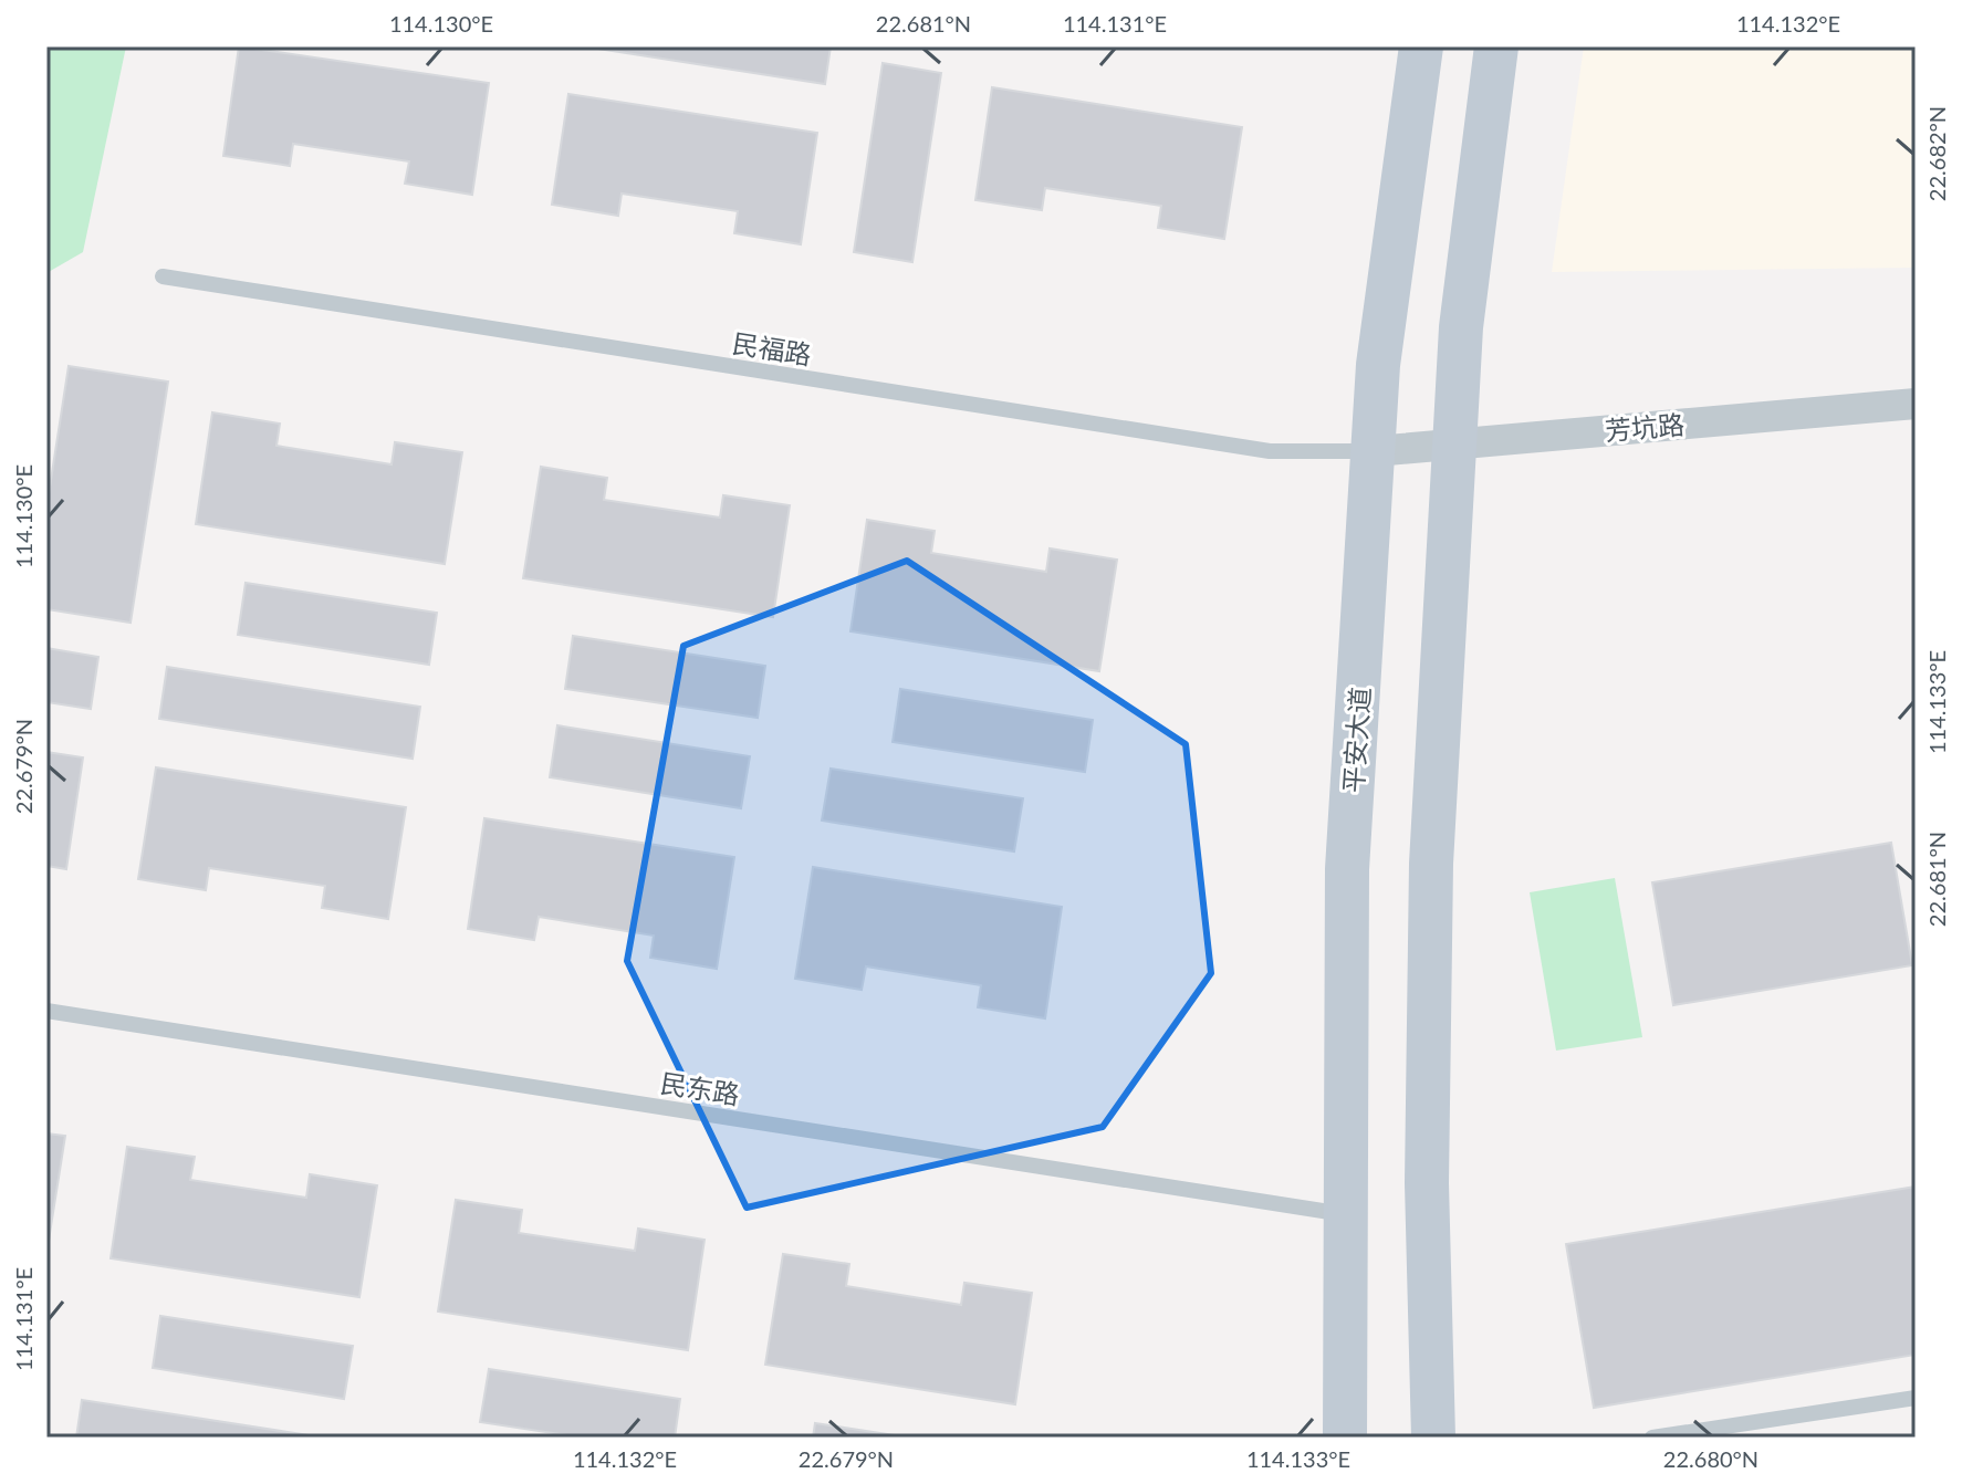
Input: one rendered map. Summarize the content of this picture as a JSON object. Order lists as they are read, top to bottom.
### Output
{
  "streets": {
    "main road": ["平安大道"],
    "street": ["芳坑路"],
    "lane": ["民福路", "民东路"]
  },
  "crossings": [
    ["民福路", "芳坑路"],
    ["民福路", "平安大道"],
    ["芳坑路", "平安大道"],
    ["平安大道", "民东路"]
  ],
  "coordinates": [
    "114.130°E",
    "22.681°N",
    "114.131°E",
    "114.132°E",
    "22.682°N",
    "114.133°E",
    "22.679°N",
    "22.680°N"
  ]
}
